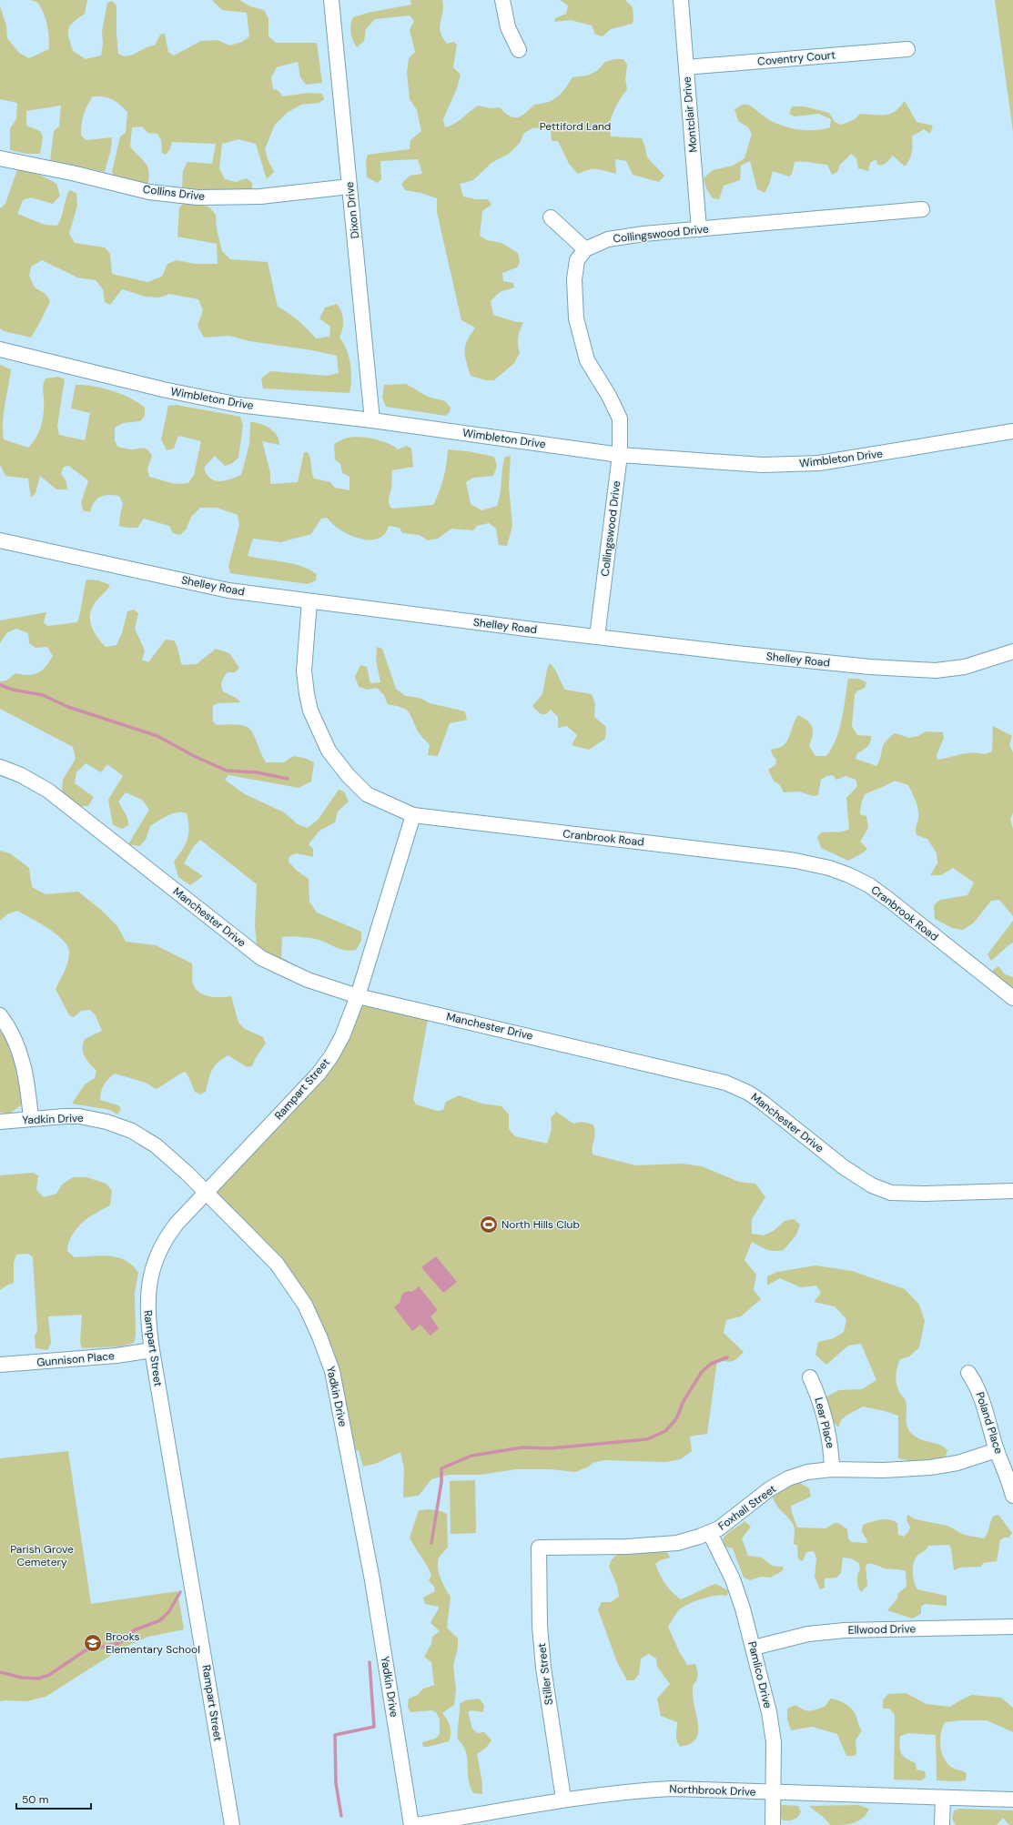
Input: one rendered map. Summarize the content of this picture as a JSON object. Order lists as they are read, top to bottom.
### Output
{
  "streets": {
    "street": [
      "Coventry Court",
      "Montclair Drive",
      "Collins Drive",
      "Dixon Drive",
      "Collingswood Drive",
      "Wimbleton Drive",
      "Shelley Road",
      "Cranbrook Road",
      "Manchester Drive",
      "Rampart Street",
      "Yadkin Drive",
      "Gunnison Place",
      "Lear Place",
      "Poland Place",
      "Foxhall Street",
      "Ellwood Drive",
      "Stiller Street",
      "Pamlico Drive",
      "Northbrook Drive"
    ]
  },
  "crossings": [
    ["Coventry Court", "Montclair Drive"],
    ["Montclair Drive", "Collingswood Drive"],
    ["Collins Drive", "Dixon Drive"],
    ["Dixon Drive", "Wimbleton Drive"],
    ["Collingswood Drive", "Wimbleton Drive"],
    ["Collingswood Drive", "Shelley Road"],
    ["Shelley Road", "Cranbrook Road"],
    ["Cranbrook Road", "Rampart Street"],
    ["Manchester Drive", "Rampart Street"],
    ["Rampart Street", "Yadkin Drive"],
    ["Rampart Street", "Gunnison Place"],
    ["Lear Place", "Foxhall Street"],
    ["Poland Place", "Foxhall Street"],
    ["Foxhall Street", "Stiller Street"],
    ["Foxhall Street", "Pamlico Drive"],
    ["Ellwood Drive", "Pamlico Drive"],
    ["Stiller Street", "Northbrook Drive"],
    ["Pamlico Drive", "Northbrook Drive"]
  ],
  "parks": ["Pettiford Land", "Parish Grove Cemetery"],
  "places": {
    "sports": ["North Hills Club"],
    "school or university": ["Brooks Elementary School"]
  },
  "scale_bar": "50 m"
}
